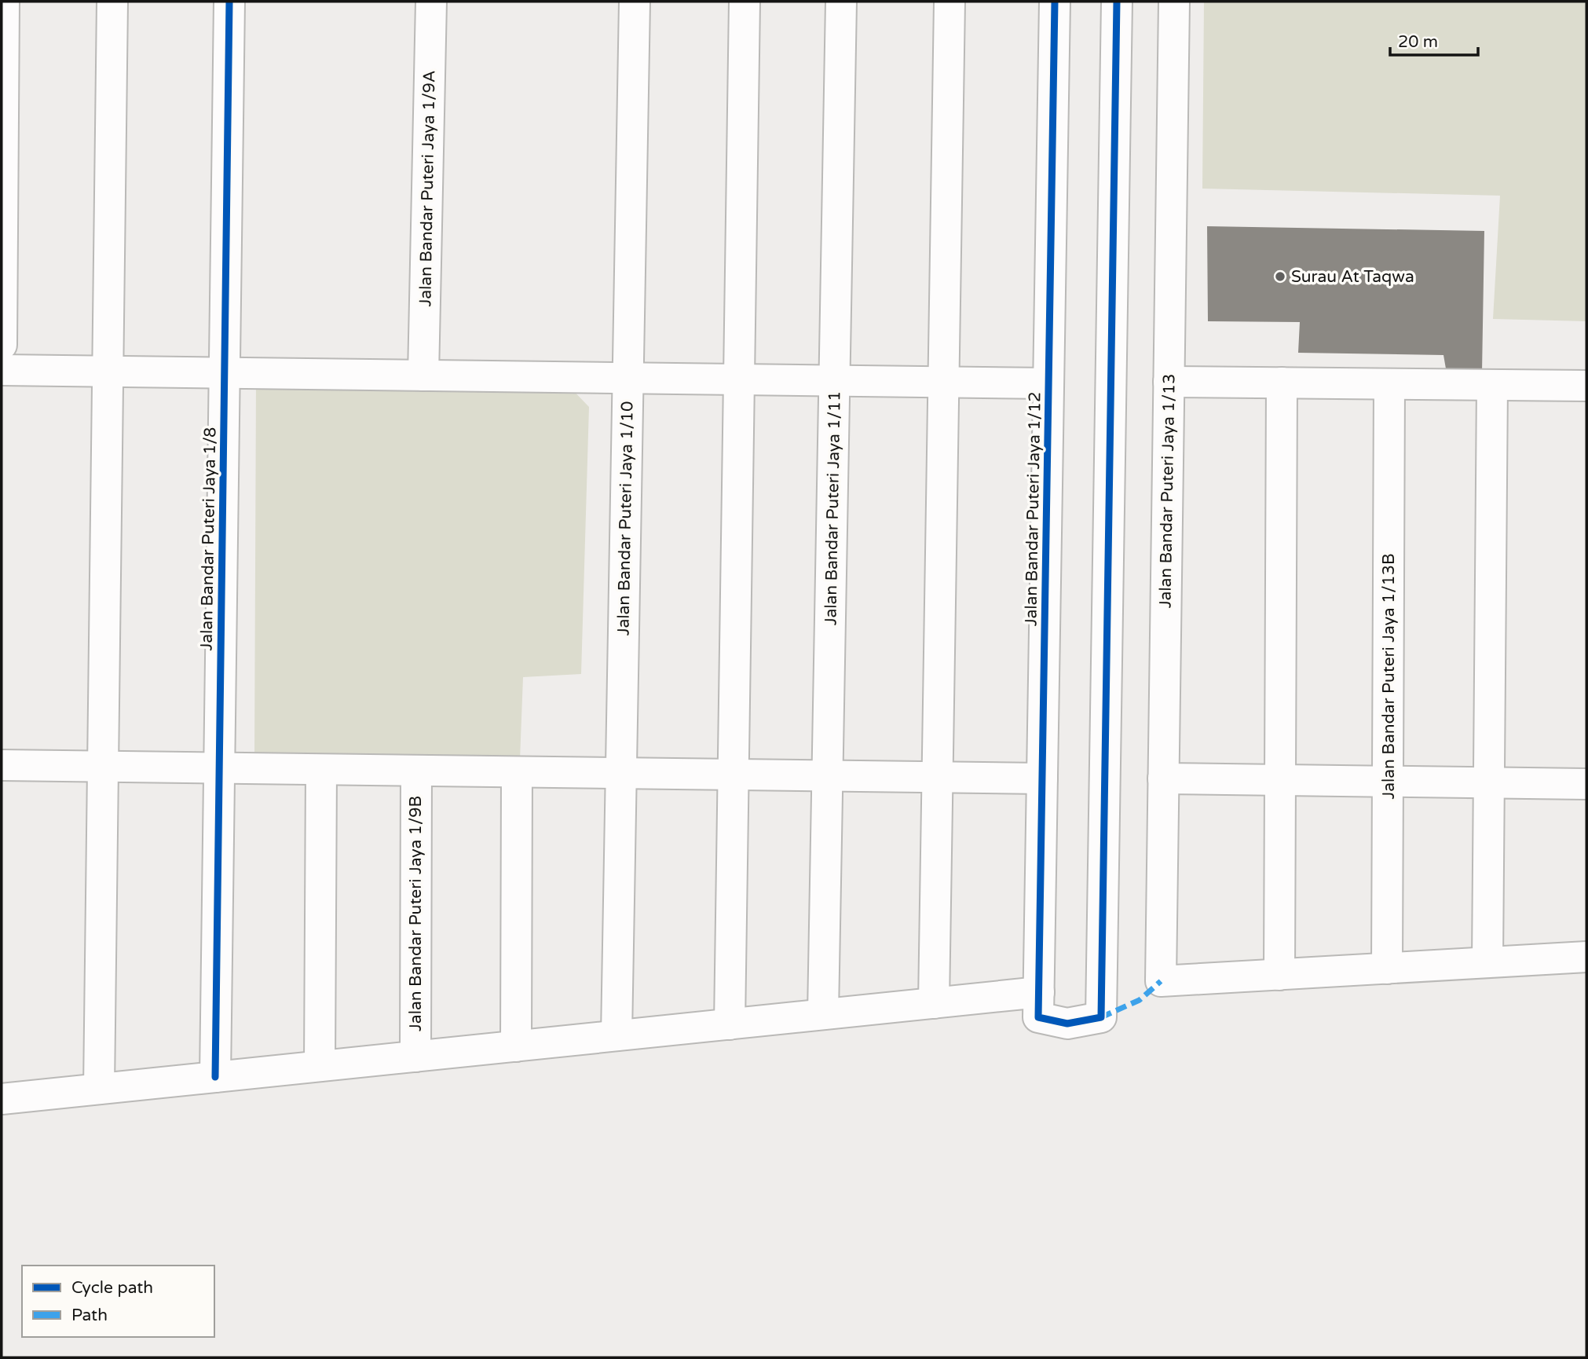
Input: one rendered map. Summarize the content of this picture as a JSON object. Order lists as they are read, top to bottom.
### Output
{
  "streets": {
    "street": [
      "Jalan Bandar Puteri Jaya 1/9A",
      "Jalan Bandar Puteri Jaya 1/13",
      "Jalan Bandar Puteri Jaya 1/11",
      "Jalan Bandar Puteri Jaya 1/12",
      "Jalan Bandar Puteri Jaya 1/10",
      "Jalan Bandar Puteri Jaya 1/8",
      "Jalan Bandar Puteri Jaya 1/13B",
      "Jalan Bandar Puteri Jaya 1/9B"
    ]
  },
  "places": ["Surau At Taqwa"],
  "legend": ["Cycle path", "Path"],
  "scale_bar": "20 m"
}
